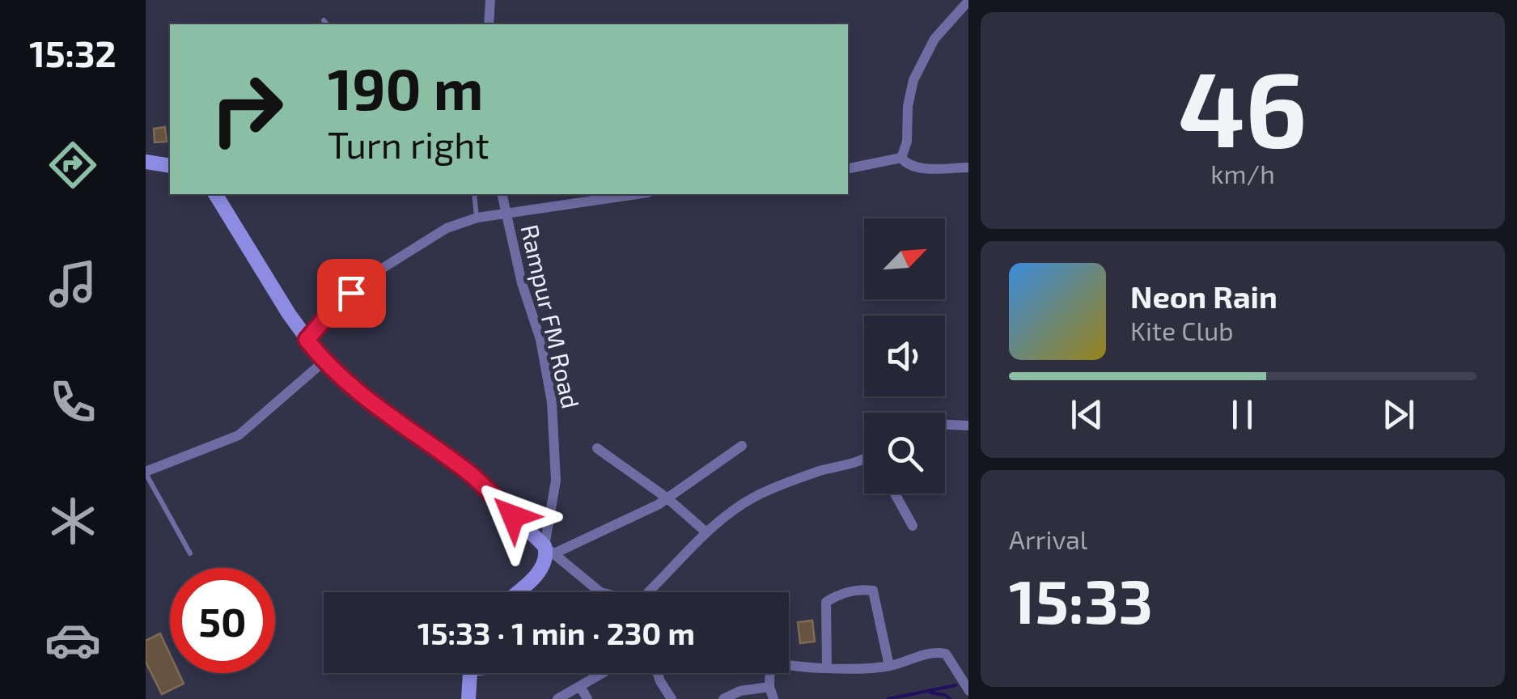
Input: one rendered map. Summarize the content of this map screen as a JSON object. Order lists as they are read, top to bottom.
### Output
{
  "streets": {
    "street": ["Rampur FM Road"]
  },
  "north": "top right",
  "page": {
    "tabs": "15:32",
    "tile": [
      ["46", "km/h"],
      ["Arrival", "15:33"]
    ],
    "turn": ["190 m", "Turn right"],
    "song": ["Neon Rain", "Kite Club"],
    "limit": "50",
    "trip": "15:33 · 1 min · 230 m"
  }
}
